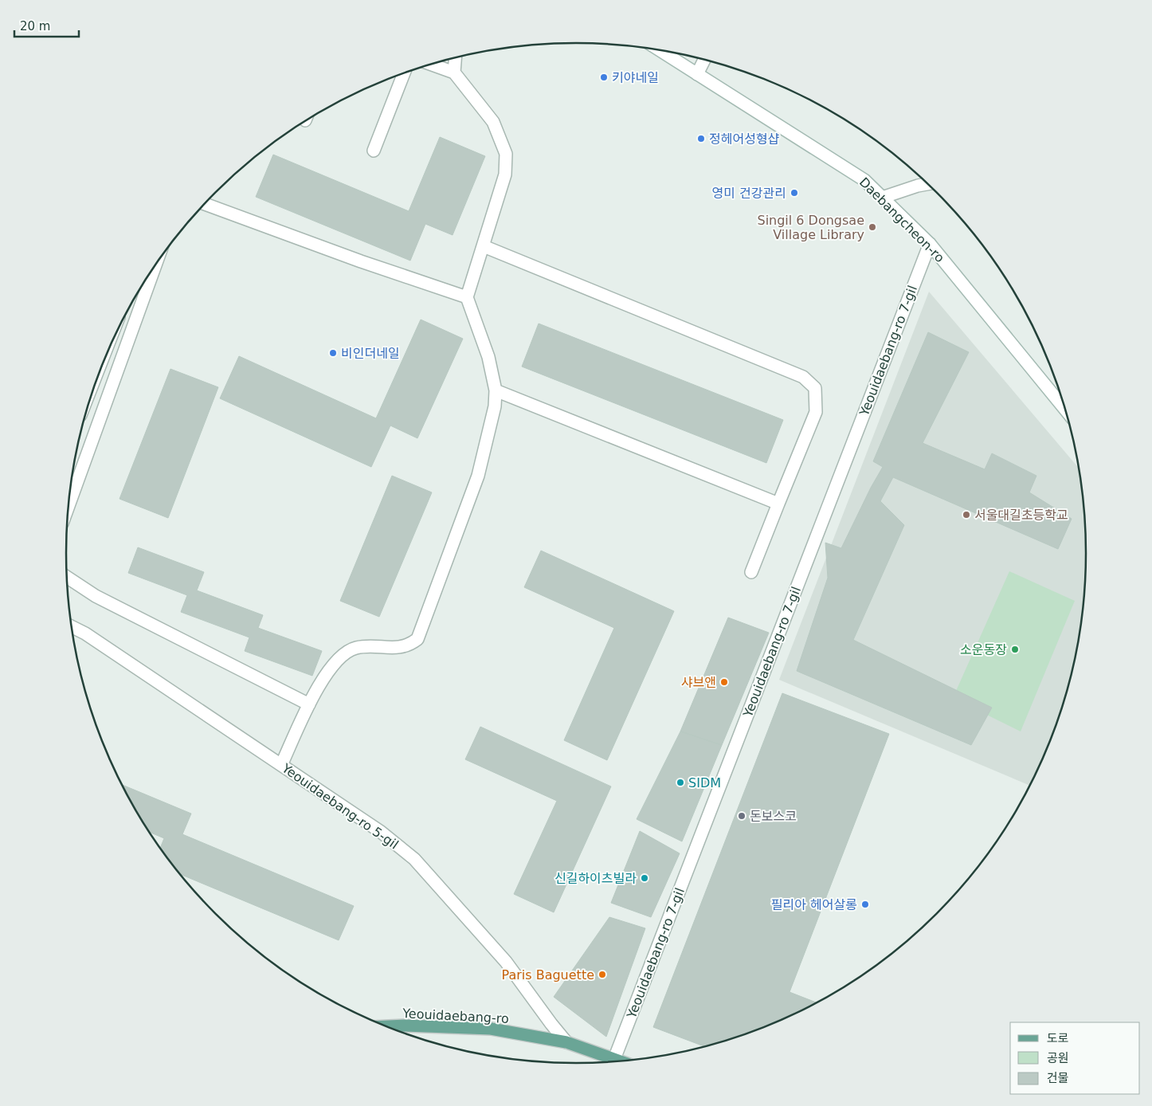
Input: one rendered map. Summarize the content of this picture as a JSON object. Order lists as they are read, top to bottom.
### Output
{
  "streets": {
    "main road": ["Yeouidaebang-ro"],
    "street": ["Daebangcheon-ro", "Yeouidaebang-ro 7-gil", "Yeouidaebang-ro 5-gil"]
  },
  "crossings": [
    ["Daebangcheon-ro", "Yeouidaebang-ro 7-gil"],
    ["Yeouidaebang-ro 7-gil", "Yeouidaebang-ro"],
    ["Yeouidaebang-ro 5-gil", "Yeouidaebang-ro"]
  ],
  "places": [
    "키야네일",
    "정헤어성형샵",
    "영미 건강관리",
    "Singil 6 Dongsae Village Library",
    "비인더네일",
    "서울대길초등학교",
    "소운동장",
    "샤브앤",
    "SIDM",
    "돈보스코",
    "신길하이츠빌라",
    "필리아 헤어살롱",
    "Paris Baguette"
  ],
  "legend": ["도로", "공원", "건물"],
  "scale_bar": "20 m"
}
